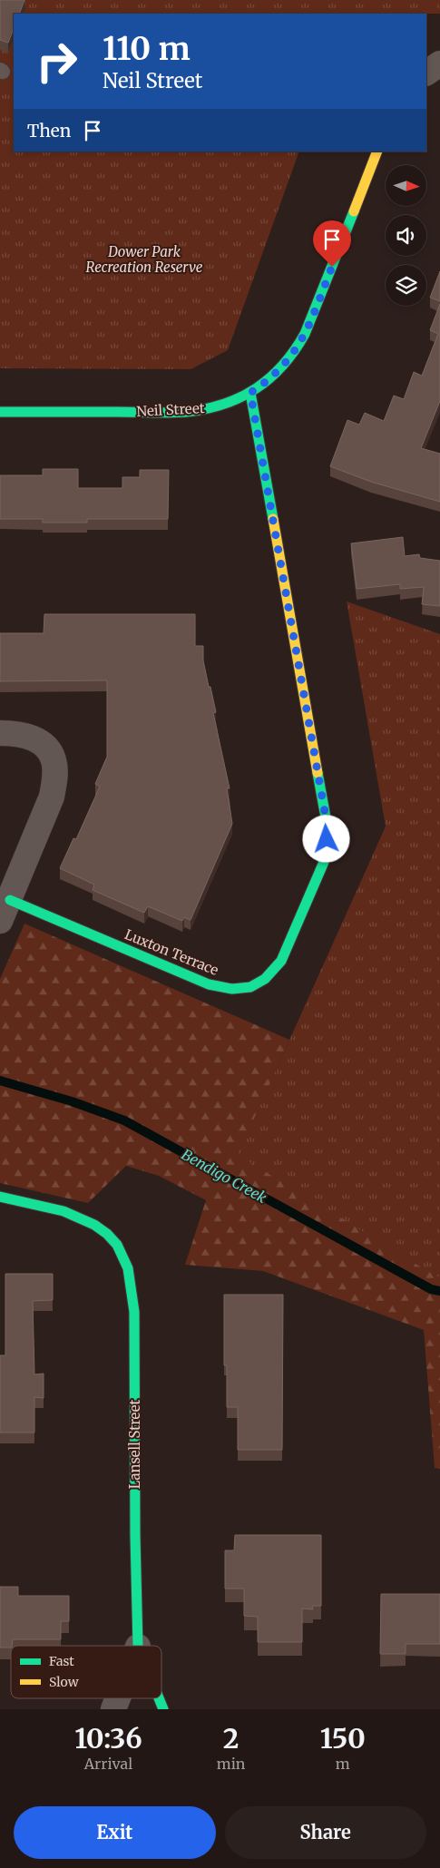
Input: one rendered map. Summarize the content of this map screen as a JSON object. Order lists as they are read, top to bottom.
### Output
{
  "streets": {
    "street": ["Neil Street", "Luxton Terrace", "Lansell Street"]
  },
  "crossings": [
    ["Neil Street", "Luxton Terrace"]
  ],
  "water": ["Bendigo Creek"],
  "parks": ["Dower Park Recreation Reserve"],
  "legend": ["Fast", "Slow"],
  "north": "right",
  "page": {
    "turn": ["110 m", "Neil Street"],
    "then": "Then",
    "eta": [
      "10:36",
      "Arrival",
      "2",
      "min",
      "150",
      "m"
    ],
    "buttons": ["Exit", "Share"]
  }
}
